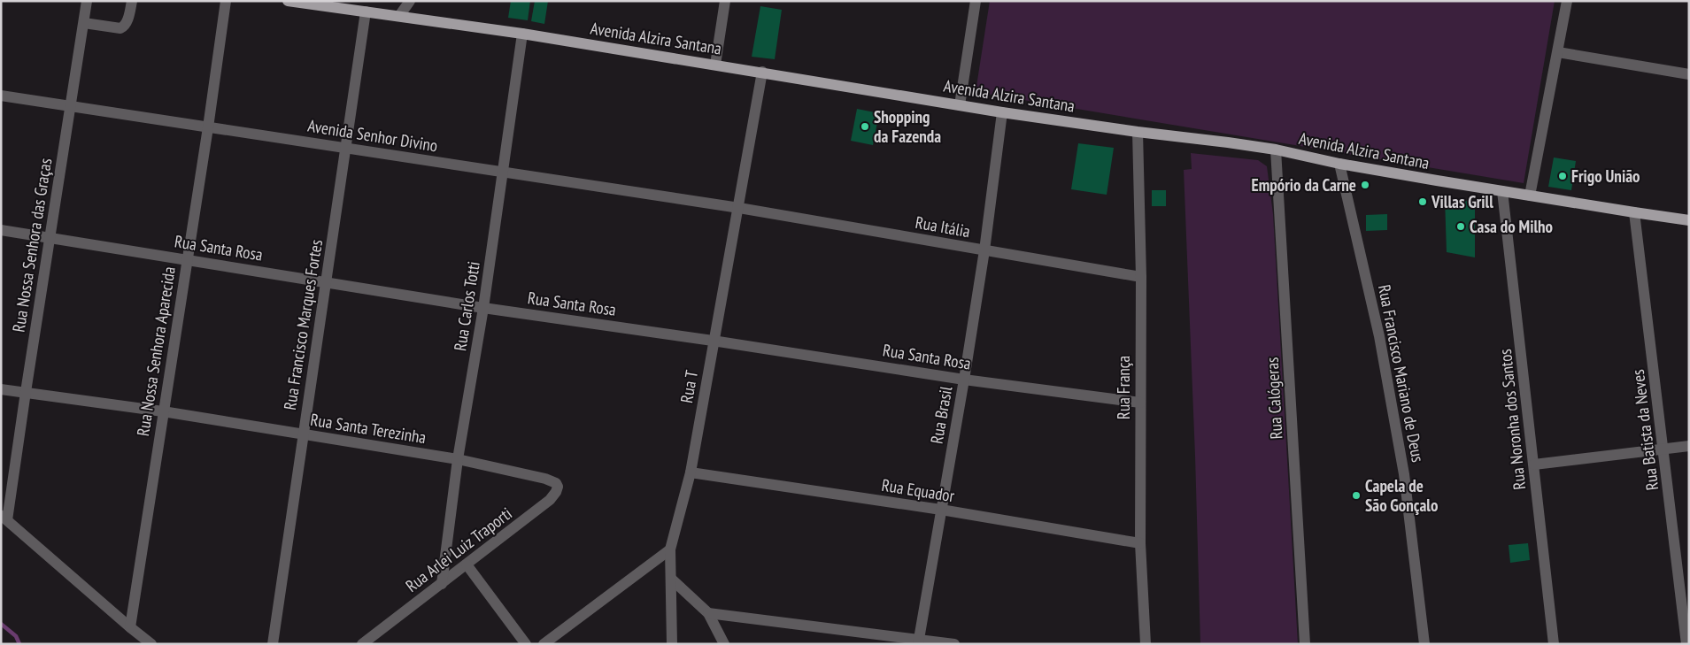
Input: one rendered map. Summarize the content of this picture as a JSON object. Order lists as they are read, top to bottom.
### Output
{
  "streets": {
    "main road": ["Avenida Alzira Santana"],
    "street": [
      "Avenida Senhor Divino",
      "Rua Itália",
      "Rua Nossa Senhora das Graças",
      "Rua Santa Rosa",
      "Rua Carlos Totti",
      "Rua Francisco Marques Fortes",
      "Rua Nossa Senhora Aparecida",
      "Rua Francisco Mariano de Deus",
      "Rua T",
      "Rua França",
      "Rua Calógeras",
      "Rua Brasil",
      "Rua Noronha dos Santos",
      "Rua Santa Terezinha",
      "Rua Batista da Neves",
      "Rua Equador",
      "Rua Arlei Luiz Traporti"
    ]
  },
  "crossings": [
    ["Avenida Alzira Santana", "Rua Carlos Totti"],
    ["Avenida Alzira Santana", "Rua Francisco Marques Fortes"],
    ["Avenida Alzira Santana", "Rua Francisco Mariano de Deus"],
    ["Avenida Alzira Santana", "Rua T"],
    ["Avenida Alzira Santana", "Rua França"],
    ["Avenida Alzira Santana", "Rua Calógeras"],
    ["Avenida Alzira Santana", "Rua Brasil"],
    ["Avenida Alzira Santana", "Rua Noronha dos Santos"],
    ["Avenida Alzira Santana", "Rua Batista da Neves"],
    ["Avenida Senhor Divino", "Rua Itália"],
    ["Avenida Senhor Divino", "Rua Nossa Senhora das Graças"],
    ["Avenida Senhor Divino", "Rua Carlos Totti"],
    ["Avenida Senhor Divino", "Rua Francisco Marques Fortes"],
    ["Avenida Senhor Divino", "Rua Nossa Senhora Aparecida"],
    ["Avenida Senhor Divino", "Rua T"],
    ["Rua Itália", "Rua T"],
    ["Rua Itália", "Rua França"],
    ["Rua Itália", "Rua Brasil"],
    ["Rua Nossa Senhora das Graças", "Rua Santa Rosa"],
    ["Rua Nossa Senhora das Graças", "Rua Santa Terezinha"],
    ["Rua Santa Rosa", "Rua Carlos Totti"],
    ["Rua Santa Rosa", "Rua Francisco Marques Fortes"],
    ["Rua Santa Rosa", "Rua Nossa Senhora Aparecida"],
    ["Rua Santa Rosa", "Rua T"],
    ["Rua Santa Rosa", "Rua França"],
    ["Rua Santa Rosa", "Rua Brasil"],
    ["Rua Carlos Totti", "Rua Santa Terezinha"],
    ["Rua Carlos Totti", "Rua Arlei Luiz Traporti"],
    ["Rua Francisco Marques Fortes", "Rua Santa Terezinha"],
    ["Rua Nossa Senhora Aparecida", "Rua Santa Terezinha"],
    ["Rua T", "Rua Equador"],
    ["Rua França", "Rua Equador"],
    ["Rua Brasil", "Rua Equador"],
    ["Rua Santa Terezinha", "Rua Arlei Luiz Traporti"]
  ],
  "places": [
    "Shopping da Fazenda",
    "Frigo União",
    "Empório da Carne",
    "Villas Grill",
    "Casa do Milho",
    "Capela de São Gonçalo"
  ]
}
